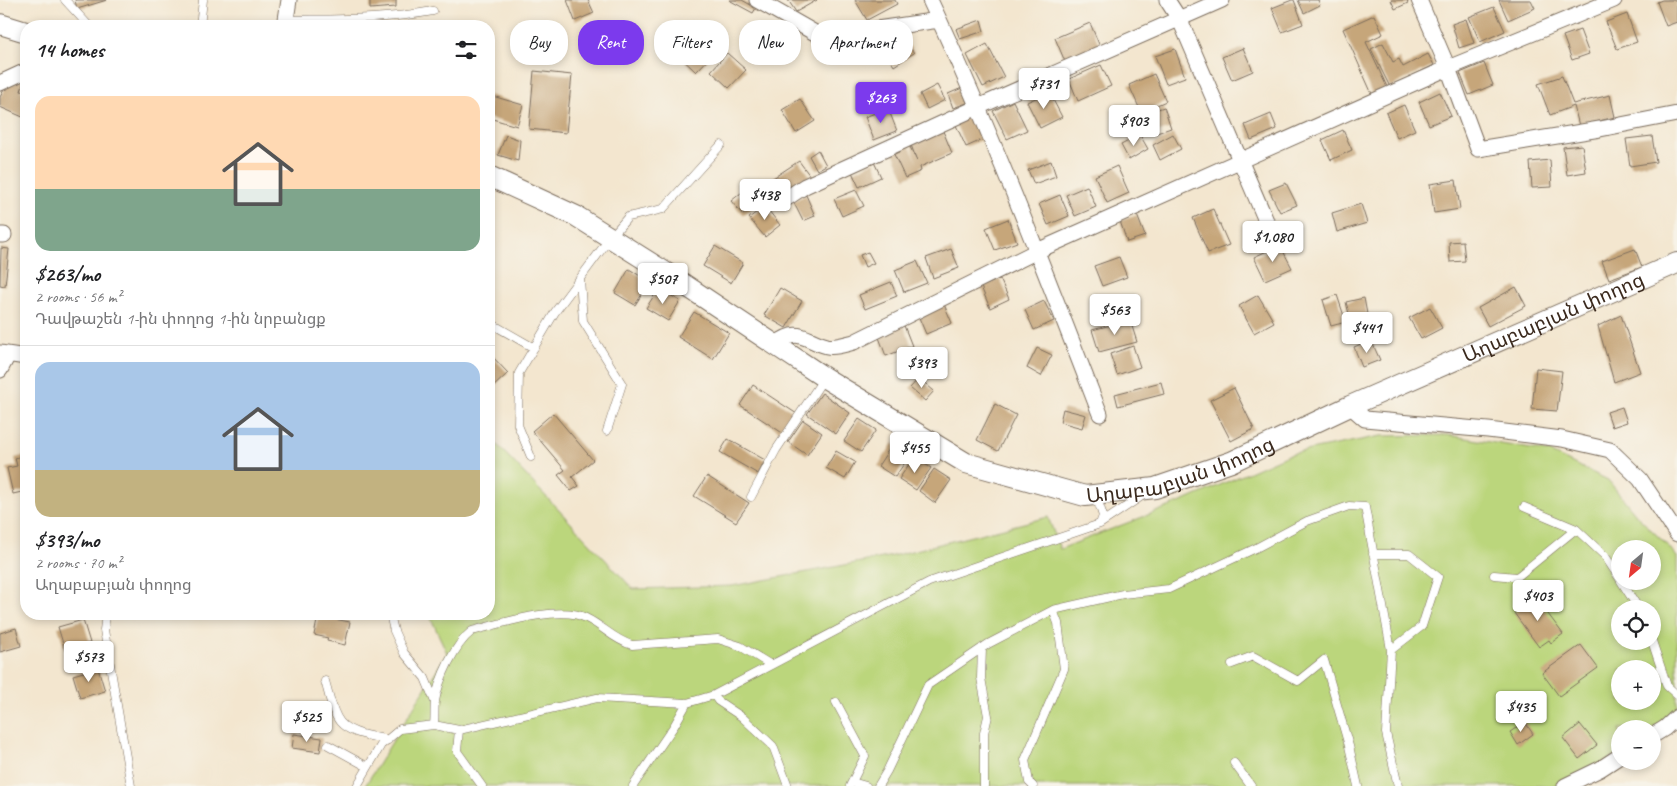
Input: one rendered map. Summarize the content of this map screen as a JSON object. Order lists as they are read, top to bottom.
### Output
{
  "streets": {
    "street": ["Աղաբաբյան փողոց"]
  },
  "north": "bottom left",
  "page": {
    "chip": [
      "Buy",
      "Rent",
      "Filters",
      "New",
      "Apartment"
    ],
    "heading": "14 homes",
    "price": [
      "$731",
      "$263",
      "$903",
      "$438",
      "$1,080",
      "$507",
      "$563",
      "$441",
      "$393",
      "$455",
      "$403",
      "$573",
      "$435",
      "$525"
    ],
    "list": [
      {
        "name": "$263/mo",
        "note": "2 rooms · 56 m² · Դավթաշեն 1-ին փողոց 1-ին նրբանցք"
      },
      {
        "name": "$393/mo",
        "note": "2 rooms · 70 m² · Աղաբաբյան փողոց"
      }
    ],
    "map_buttons": ["+", "−"]
  }
}
